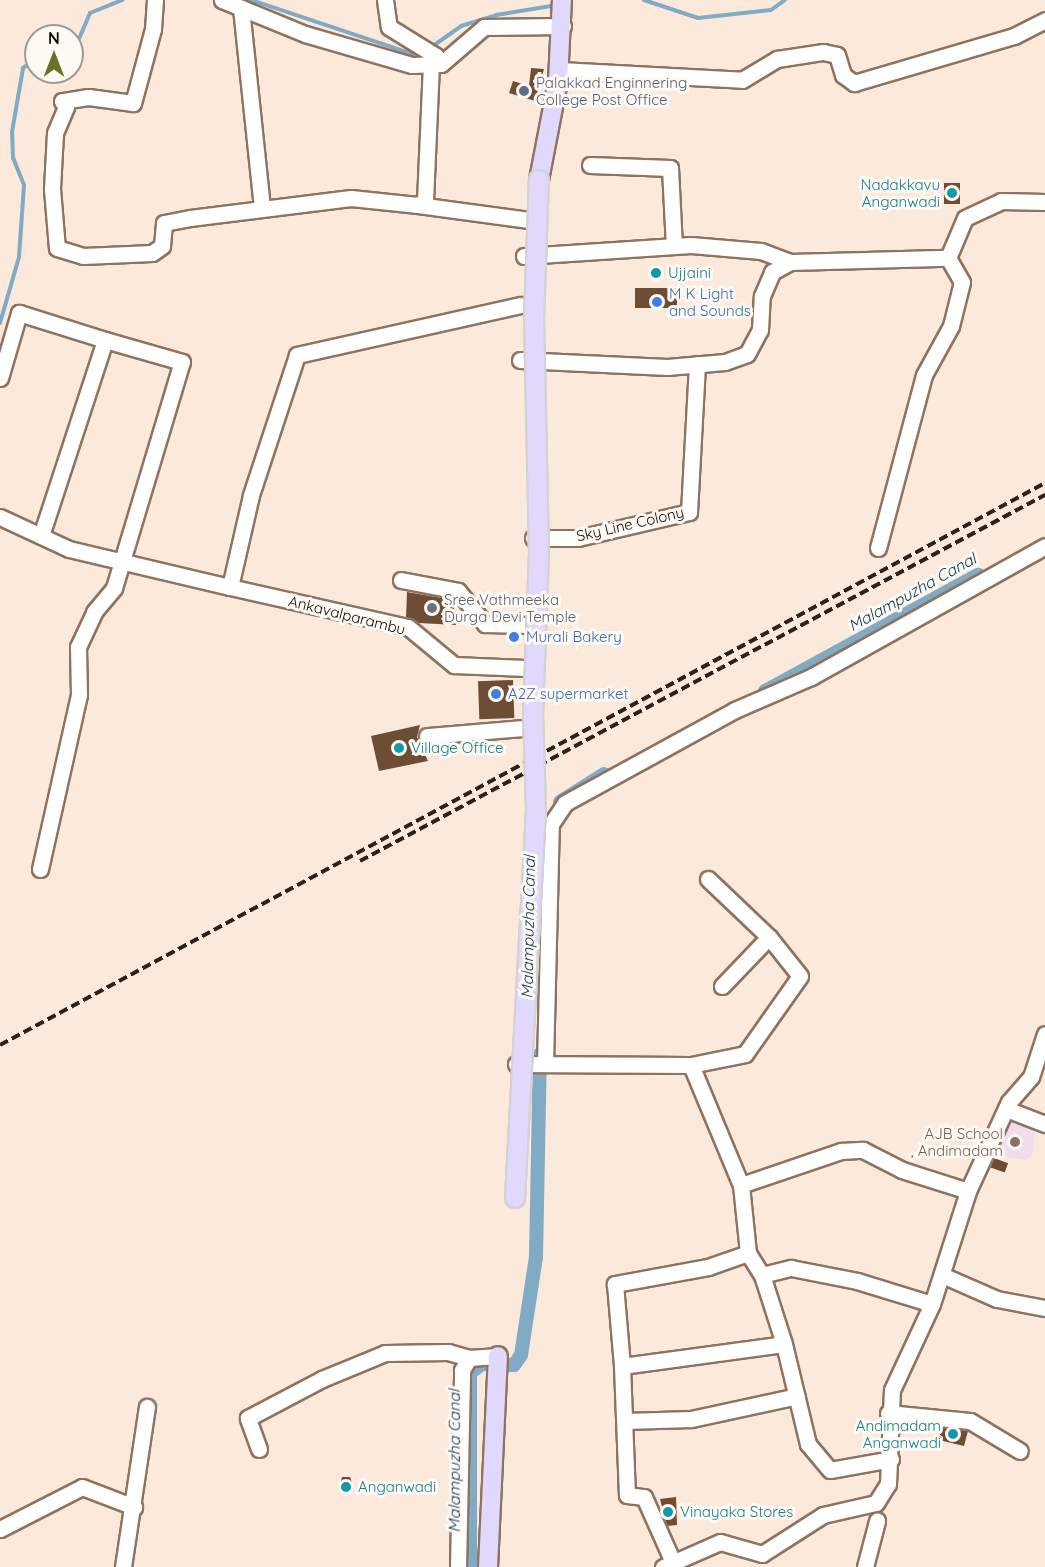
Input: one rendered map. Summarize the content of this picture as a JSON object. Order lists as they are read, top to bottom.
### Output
{
  "streets": {
    "street": ["Sky Line Colony", "Ankavalparambu"]
  },
  "water": ["Malampuzha Canal"],
  "places": [
    "Palakkad Enginnering College Post Office",
    "Nadakkavu Anganwadi",
    "Ujjaini",
    "M K Light and Sounds",
    "Sree Vathmeeka Durga Devi Temple",
    "Murali Bakery",
    "A2Z supermarket",
    "Village Office",
    "AJB School , Andimadam",
    "Andimadam Anganwadi",
    "Anganwadi",
    "Vinayaka Stores"
  ],
  "north": "top"
}
